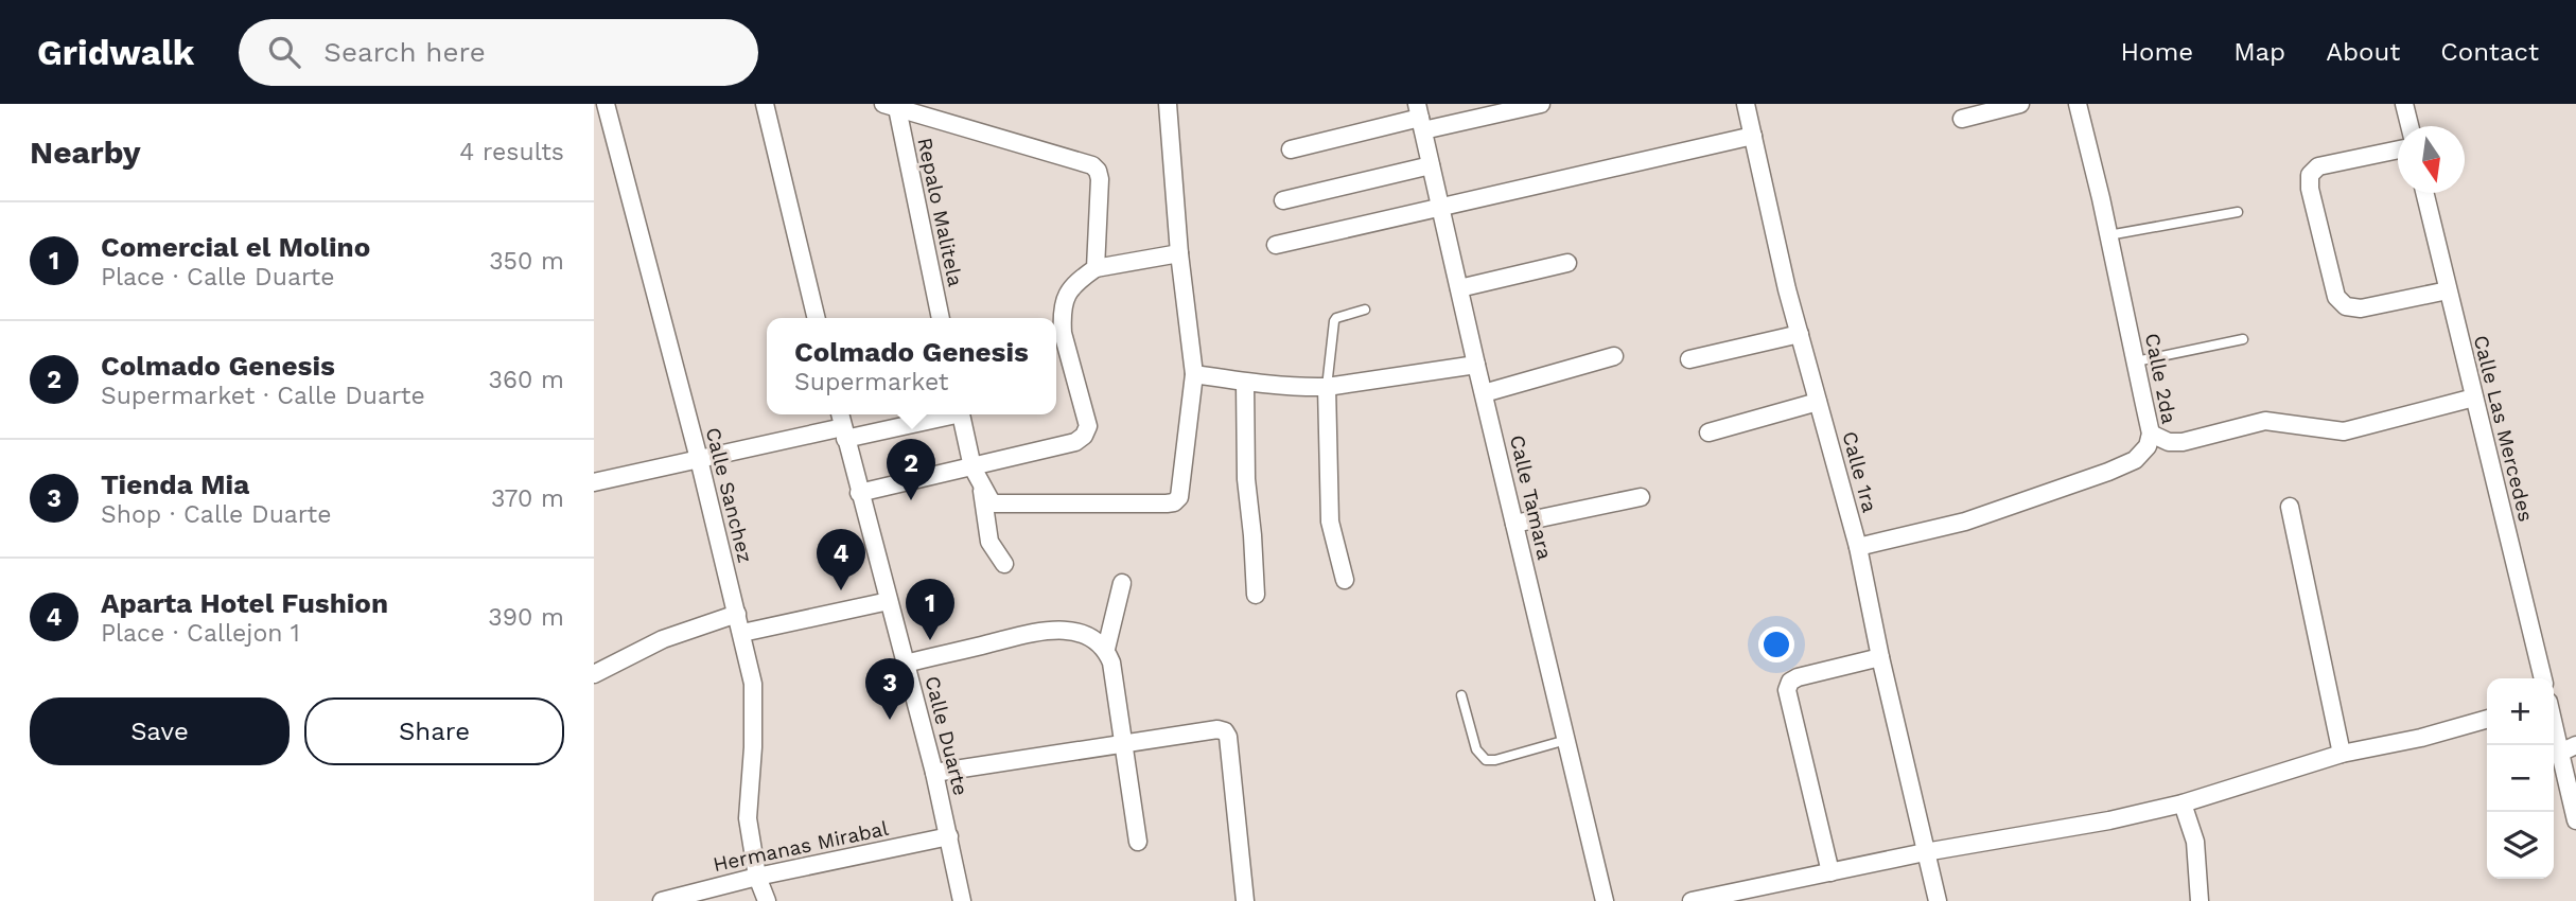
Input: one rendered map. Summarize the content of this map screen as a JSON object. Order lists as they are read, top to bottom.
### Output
{
  "streets": {
    "street": [
      "Repalo Malitela",
      "Calle 2da",
      "Calle Las Mercedes",
      "Calle 1ra",
      "Calle Sanchez",
      "Calle Tamara",
      "Calle Duarte",
      "Hermanas Mirabal"
    ]
  },
  "crossings": [
    ["Calle 2da", "Calle 1ra"],
    ["Calle Sanchez", "Hermanas Mirabal"],
    ["Calle Duarte", "Hermanas Mirabal"]
  ],
  "north": "bottom",
  "page": {
    "header": "Gridwalk",
    "search": "Search here",
    "nav": [
      "Home",
      "Map",
      "About",
      "Contact"
    ],
    "heading": ["Nearby", "4 results"],
    "list": [
      {
        "mark": "1",
        "name": "Comercial el Molino",
        "note": "Place · Calle Duarte",
        "value": "350 m"
      },
      {
        "mark": "2",
        "name": "Colmado Genesis",
        "note": "Supermarket · Calle Duarte",
        "value": "360 m"
      },
      {
        "mark": "3",
        "name": "Tienda Mia",
        "note": "Shop · Calle Duarte",
        "value": "370 m"
      },
      {
        "mark": "4",
        "name": "Aparta Hotel Fushion",
        "note": "Place · Callejon 1",
        "value": "390 m"
      }
    ],
    "popup": ["Colmado Genesis", "Supermarket"],
    "pins": [
      "2",
      "4",
      "1",
      "3"
    ],
    "buttons": ["Save", "Share"],
    "map_buttons": ["+", "−"]
  }
}
